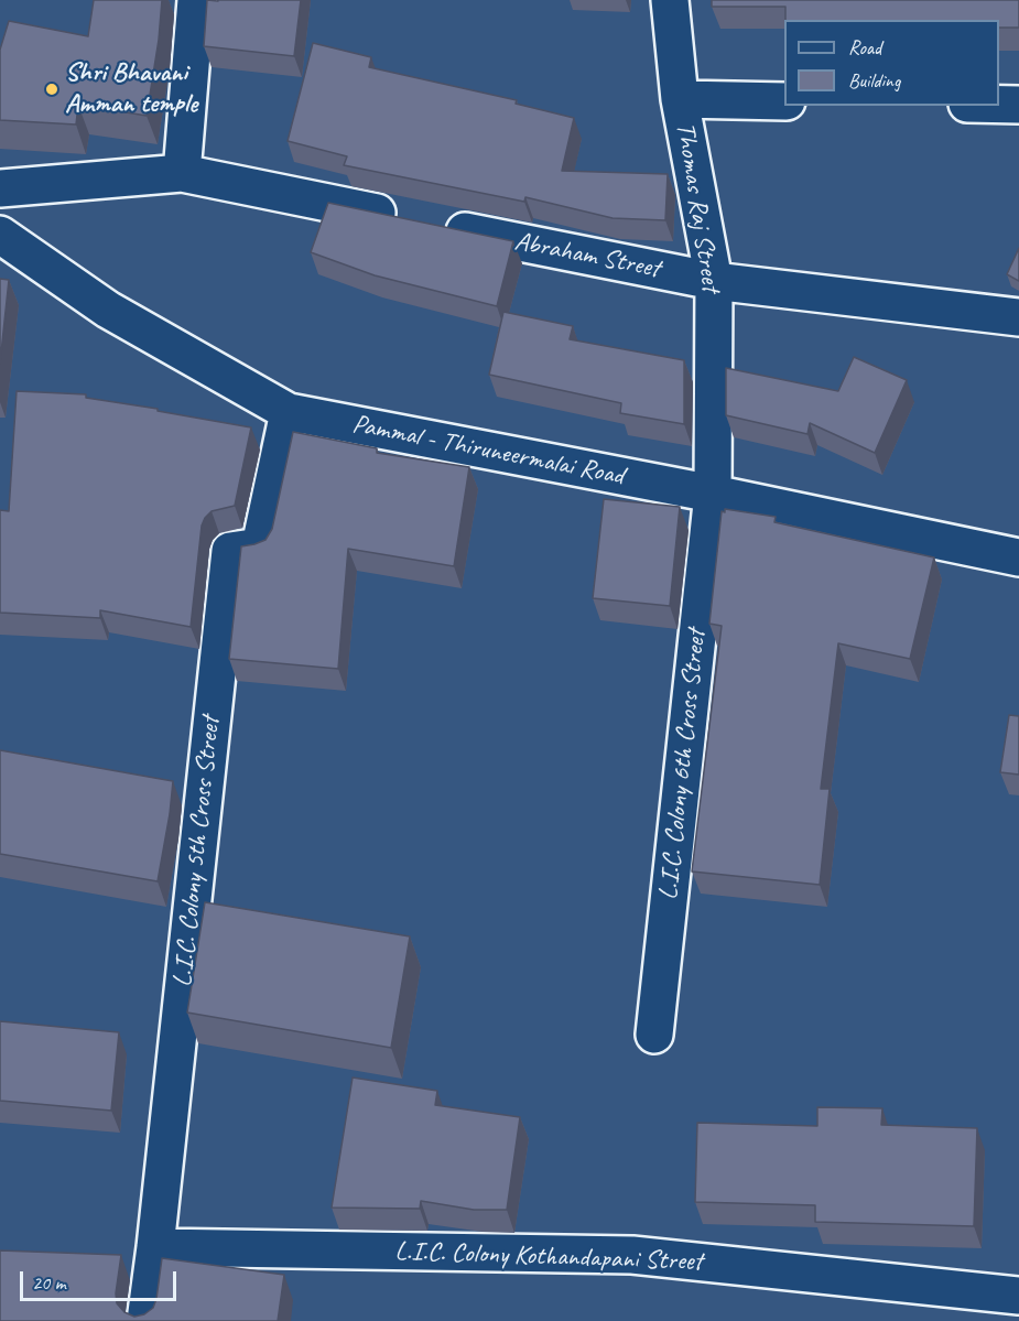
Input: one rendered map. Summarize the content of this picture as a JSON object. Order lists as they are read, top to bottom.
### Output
{
  "streets": {
    "street": [
      "Thomas Raj Street",
      "Abraham Street",
      "Pammal - Thiruneermalai Road",
      "L.I.C. Colony 6th Cross Street",
      "L.I.C. Colony 5th Cross Street",
      "L.I.C. Colony Kothandapani Street"
    ]
  },
  "crossings": [
    ["Thomas Raj Street", "Abraham Street"],
    ["Thomas Raj Street", "Pammal - Thiruneermalai Road"],
    ["Thomas Raj Street", "L.I.C. Colony 6th Cross Street"],
    ["Pammal - Thiruneermalai Road", "L.I.C. Colony 6th Cross Street"],
    ["Pammal - Thiruneermalai Road", "L.I.C. Colony 5th Cross Street"],
    ["L.I.C. Colony 5th Cross Street", "L.I.C. Colony Kothandapani Street"]
  ],
  "places": ["Shri Bhavani Amman temple"],
  "legend": ["Road", "Building"],
  "scale_bar": "20 m"
}
